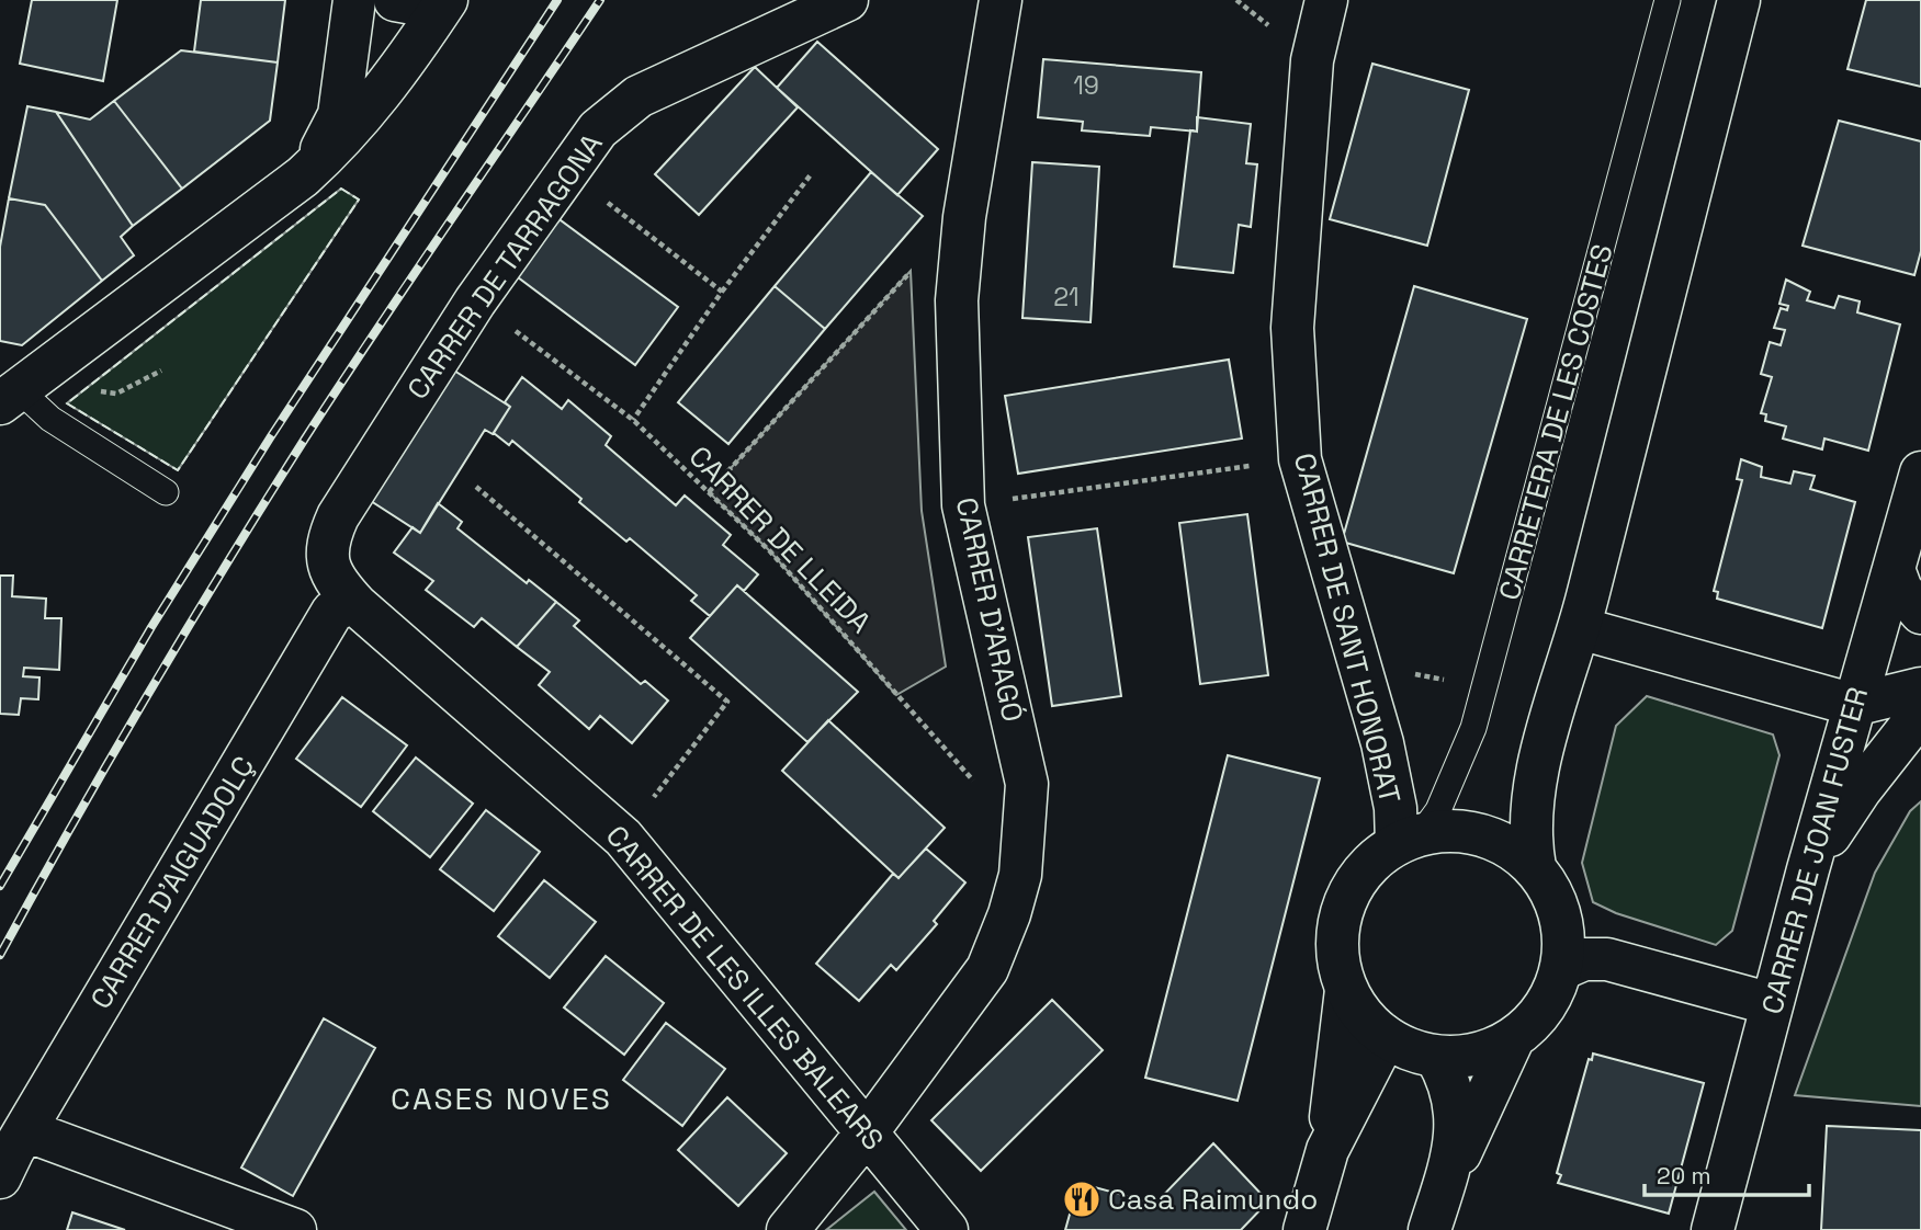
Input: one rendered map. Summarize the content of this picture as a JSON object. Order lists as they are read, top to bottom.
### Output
{
  "streets": {
    "street": [
      "CARRER DE TARRAGONA",
      "CARRER D'ARAGÓ",
      "CARRER DE SANT HONORAT",
      "CARRER DE JOAN FUSTER",
      "CARRER D'AIGUADOLÇ",
      "CARRER DE LES ILLES BALEARS"
    ],
    "lane": ["CARRETERA DE LES COSTES"],
    "path": ["CARRER DE LLEIDA"]
  },
  "crossings": [
    ["CARRER DE TARRAGONA", "CARRER DE LLEIDA"],
    ["CARRER DE TARRAGONA", "CARRER D'AIGUADOLÇ"],
    ["CARRER DE TARRAGONA", "CARRER DE LES ILLES BALEARS"],
    ["CARRETERA DE LES COSTES", "CARRER DE SANT HONORAT"],
    ["CARRER DE LLEIDA", "CARRER D'ARAGÓ"],
    ["CARRER D'ARAGÓ", "CARRER DE LES ILLES BALEARS"],
    ["CARRER D'AIGUADOLÇ", "CARRER DE LES ILLES BALEARS"]
  ],
  "districts": ["CASES NOVES"],
  "places": {
    "restaurant": ["Casa Raimundo"]
  },
  "house_numbers": ["19", "21"],
  "scale_bar": "20 m"
}
